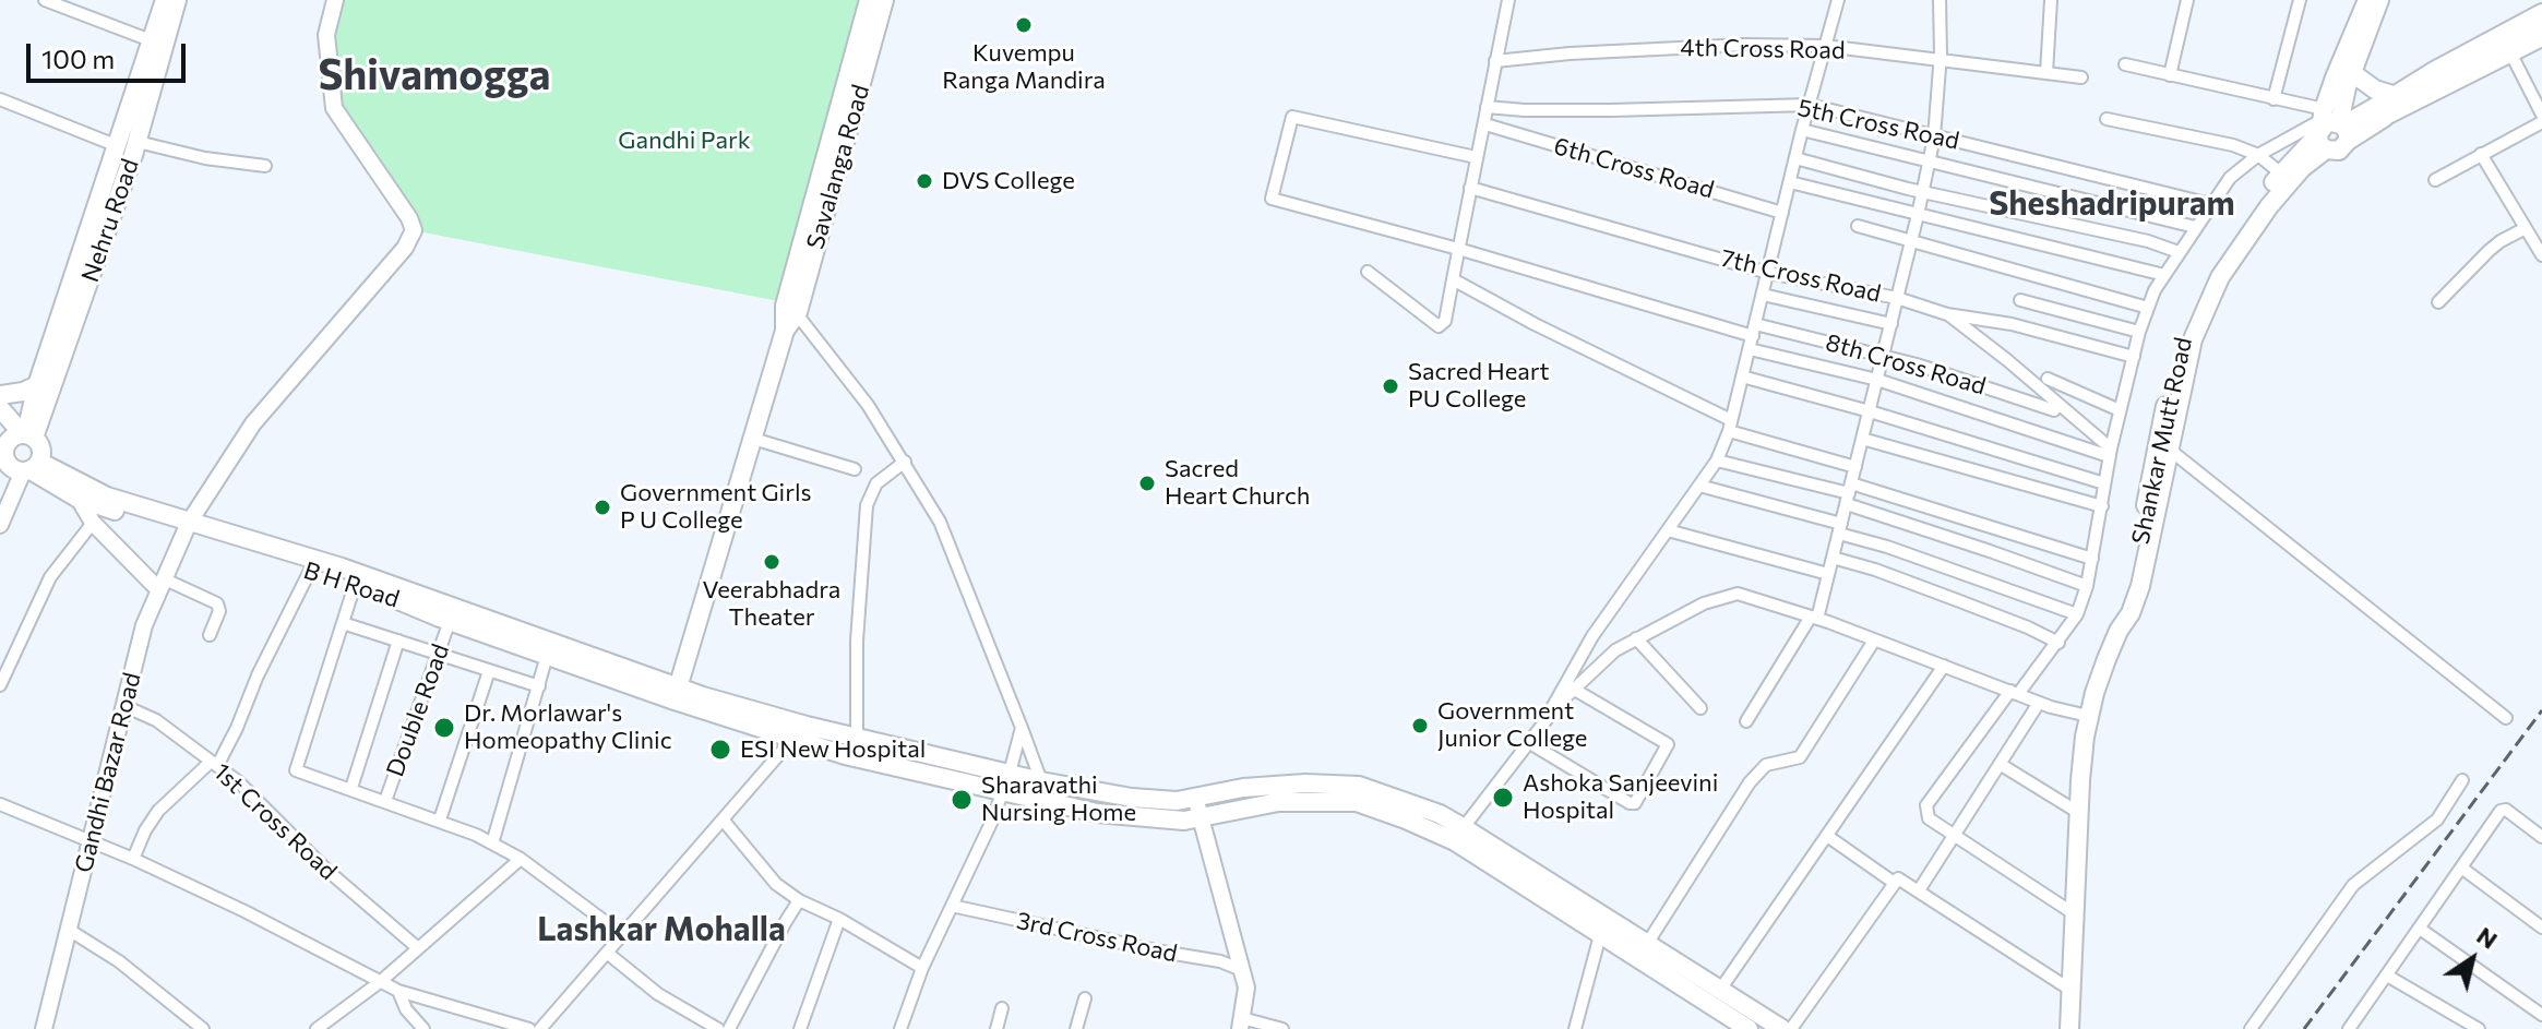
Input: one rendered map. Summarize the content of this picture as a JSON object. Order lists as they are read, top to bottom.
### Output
{
  "streets": {
    "main road": [
      "Savalanga Road",
      "Nehru Road",
      "Shankar Mutt Road",
      "B H Road"
    ],
    "street": [
      "4th Cross Road",
      "5th Cross Road",
      "6th Cross Road",
      "7th Cross Road",
      "8th Cross Road",
      "Double Road",
      "Gandhi Bazar Road",
      "1st Cross Road",
      "3rd Cross Road"
    ]
  },
  "crossings": [
    ["Savalanga Road", "B H Road"],
    ["Nehru Road", "B H Road"],
    ["B H Road", "Double Road"],
    ["B H Road", "Gandhi Bazar Road"],
    ["Gandhi Bazar Road", "1st Cross Road"]
  ],
  "districts": ["Shivamogga", "Sheshadripuram", "Lashkar Mohalla"],
  "parks": ["Gandhi Park"],
  "places": [
    "Kuvempu Ranga Mandira",
    "DVS College",
    "Sacred Heart PU College",
    "Sacred Heart Church",
    "Government Girls P U College",
    "Veerabhadra Theater",
    "Government Junior College",
    "Dr. Morlawar's Homeopathy Clinic",
    "ESI New Hospital",
    "Ashoka Sanjeevini Hospital",
    "Sharavathi Nursing Home"
  ],
  "scale_bar": "100 m",
  "north": "top right"
}
